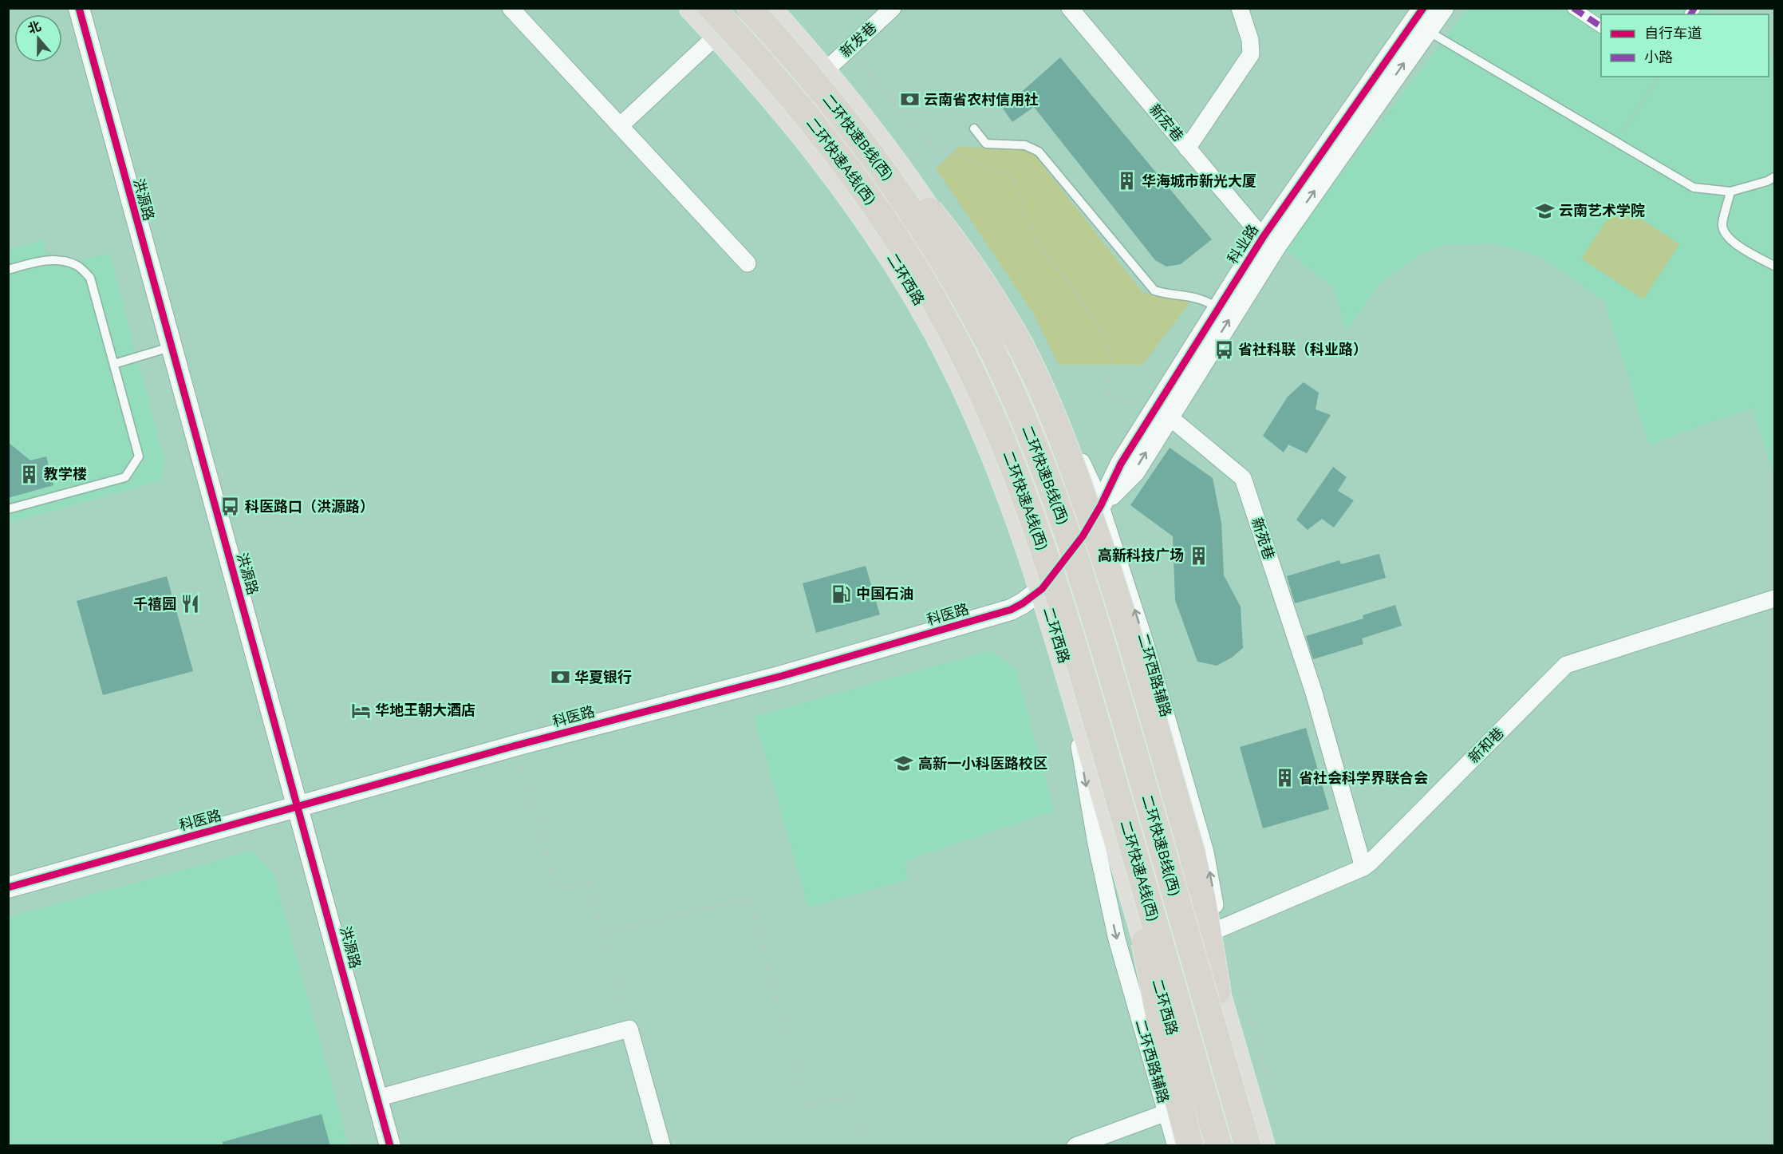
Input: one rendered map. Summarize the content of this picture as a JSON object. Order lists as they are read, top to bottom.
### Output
{
  "streets": {
    "highway": ["二环快速B线(西)", "二环快速A线(西)"],
    "main road": ["二环西路"],
    "street": [
      "新发巷",
      "新宏巷",
      "洪源路",
      "科业路",
      "新苑巷",
      "科医路",
      "二环西路辅路",
      "新和巷"
    ]
  },
  "crossings": [
    ["新宏巷", "科业路"],
    ["洪源路", "科医路"],
    ["科业路", "新苑巷"],
    ["科业路", "科医路"],
    ["科业路", "二环西路辅路"],
    ["二环西路", "科医路"],
    ["二环西路", "二环西路辅路"],
    ["新苑巷", "新和巷"],
    ["科医路", "二环西路辅路"],
    ["二环西路辅路", "新和巷"]
  ],
  "places": {
    "bank": ["云南省农村信用社", "华夏银行"],
    "building": [
      "华海城市新光大厦",
      "教学楼",
      "高新科技广场",
      "省社会科学界联合会"
    ],
    "school or university": ["云南艺术学院", "高新一小科医路校区"],
    "bus stop": ["省社科联（科业路）", "科医路口（洪源路）"],
    "fuel station": ["中国石油"],
    "restaurant": ["千禧园"],
    "hotel": ["华地王朝大酒店"]
  },
  "legend": ["自行车道", "小路"],
  "north": "top"
}
